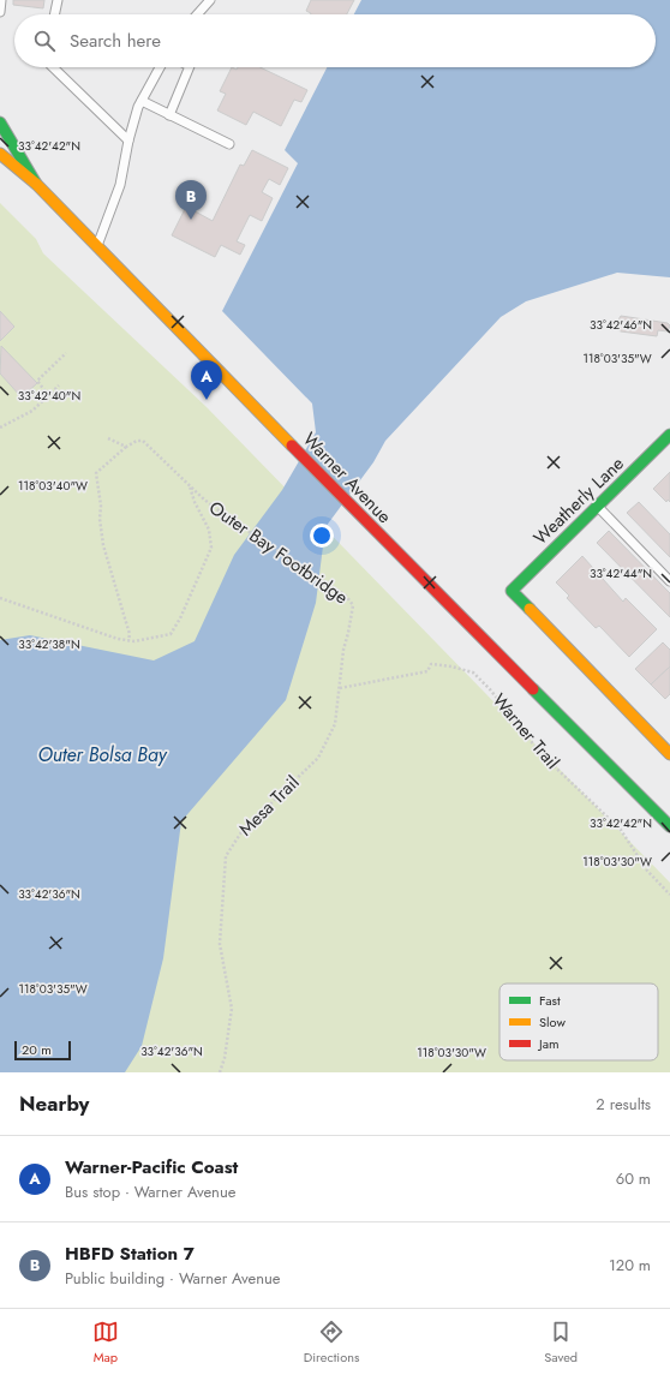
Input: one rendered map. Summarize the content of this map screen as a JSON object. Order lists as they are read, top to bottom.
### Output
{
  "streets": {
    "main road": ["Warner Avenue", "Weatherly Lane"],
    "path": ["Outer Bay Footbridge", "Warner Trail", "Mesa Trail"]
  },
  "crossings": [
    ["Outer Bay Footbridge", "Mesa Trail"],
    ["Warner Trail", "Mesa Trail"]
  ],
  "water": ["Outer Bolsa Bay"],
  "legend": ["Fast", "Slow", "Jam"],
  "scale_bar": "20 m",
  "page": {
    "search": "Search here",
    "pins": ["B", "A"],
    "scale": "20 m",
    "heading": ["Nearby", "2 results"],
    "list": [
      {
        "mark": "A",
        "name": "Warner-Pacific Coast",
        "note": "Bus stop · Warner Avenue",
        "value": "60 m"
      },
      {
        "mark": "B",
        "name": "HBFD Station 7",
        "note": "Public building · Warner Avenue",
        "value": "120 m"
      }
    ],
    "nav": ["Map", "Directions", "Saved"]
  },
  "coordinates": [
    "33°42'42\"N",
    "33°42'46\"N",
    "118°03'35\"W",
    "33°42'40\"N",
    "118°03'40\"W",
    "33°42'44\"N",
    "33°42'38\"N",
    "118°03'30\"W",
    "33°42'36\"N"
  ]
}
